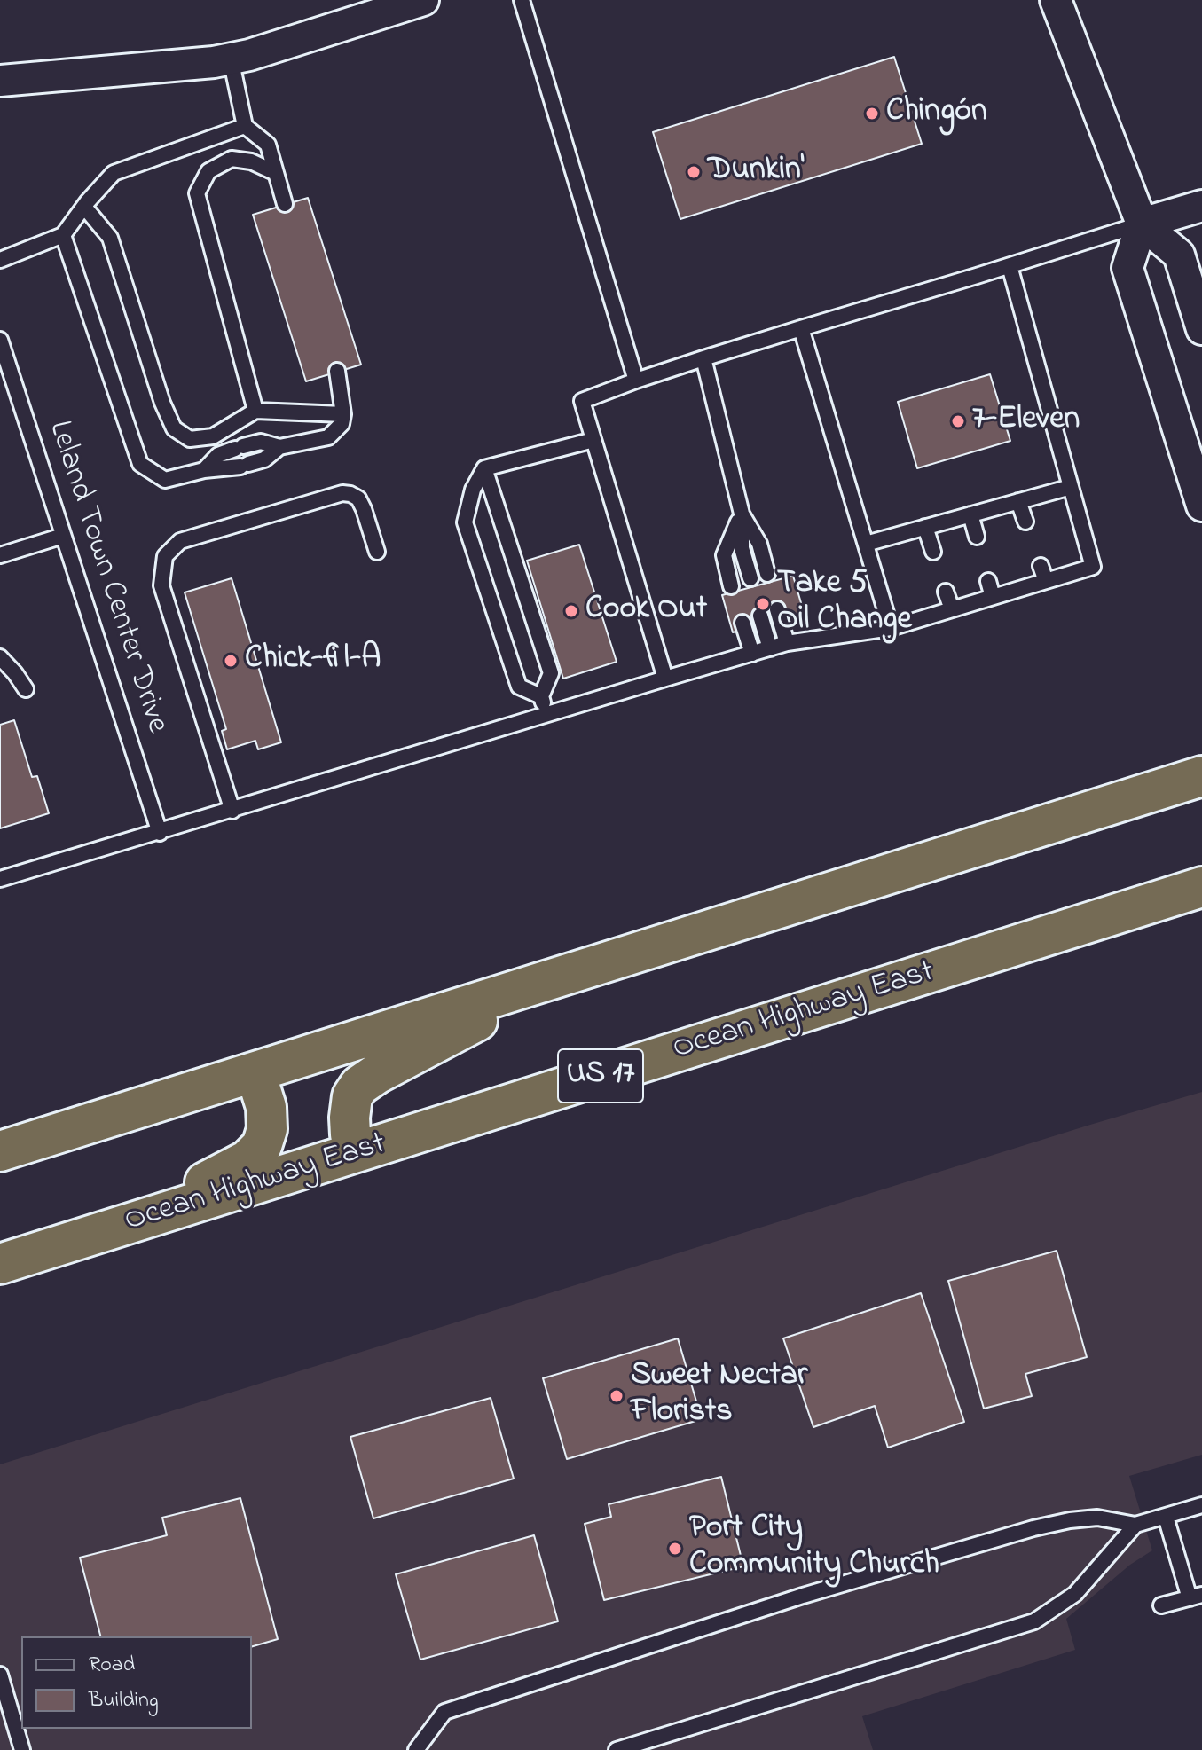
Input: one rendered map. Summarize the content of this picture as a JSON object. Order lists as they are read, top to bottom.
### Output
{
  "streets": {
    "highway": ["Ocean Highway East", "US 17"],
    "lane": ["Leland Town Center Drive"]
  },
  "places": [
    "Chingón",
    "Dunkin'",
    "7-Eleven",
    "Take 5 Oil Change",
    "Cook Out",
    "Chick-fil-A",
    "Sweet Nectar Florists",
    "Port City Community Church"
  ],
  "legend": ["Road", "Building"]
}
